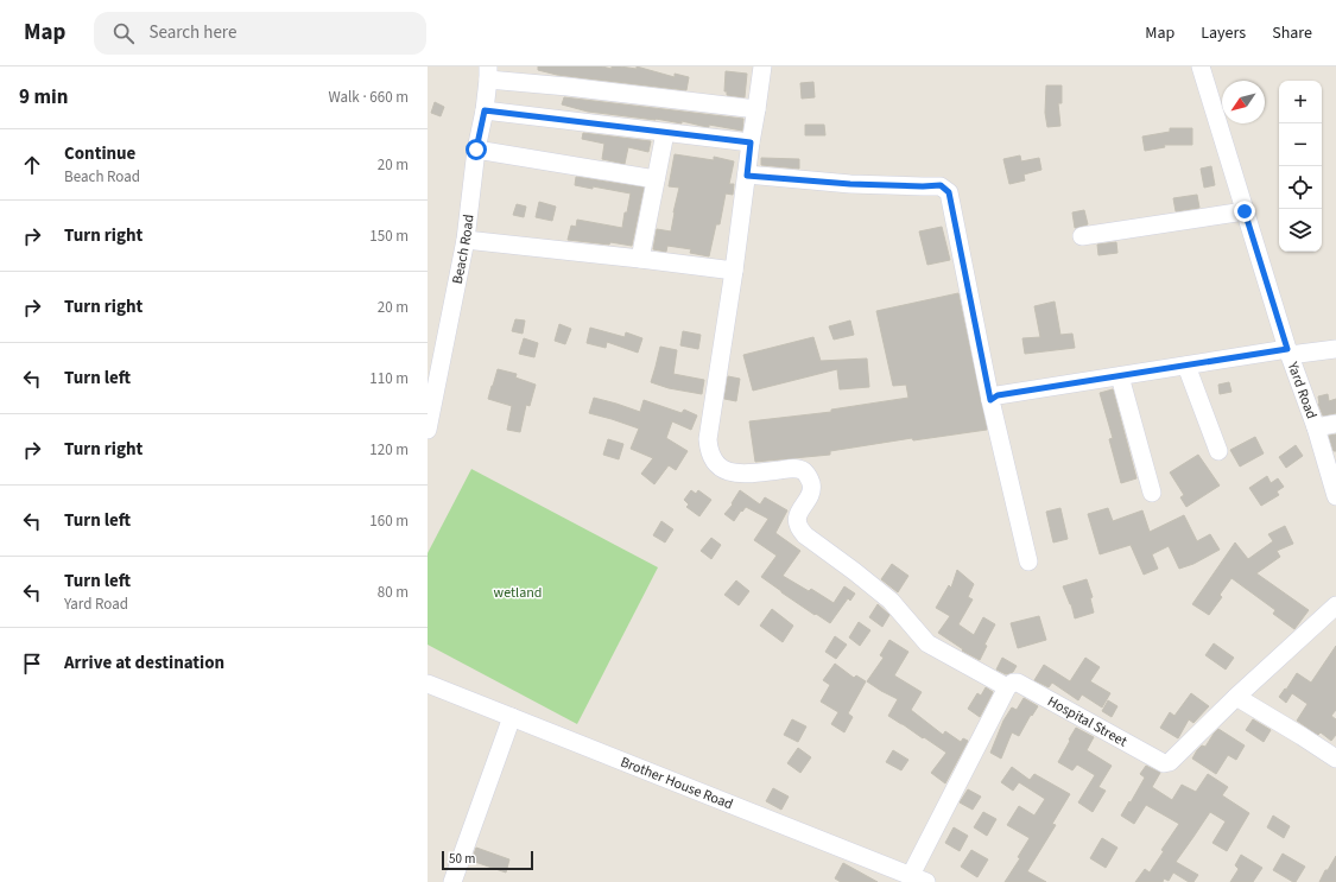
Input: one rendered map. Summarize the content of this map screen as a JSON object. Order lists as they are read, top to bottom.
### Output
{
  "streets": {
    "street": [
      "Beach Road",
      "Yard Road",
      "Hospital Street",
      "Brother House Road"
    ]
  },
  "parks": ["wetland"],
  "scale_bar": "50 m",
  "north": "bottom left",
  "page": {
    "header": "Map",
    "search": "Search here",
    "nav": ["Map", "Layers", "Share"],
    "heading": ["9 min", "Walk · 660 m"],
    "map_buttons": ["+", "−"],
    "list": [
      ["Continue", "Beach Road", "20 m"],
      ["Turn right", "150 m"],
      ["Turn right", "20 m"],
      ["Turn left", "110 m"],
      ["Turn right", "120 m"],
      ["Turn left", "160 m"],
      ["Turn left", "Yard Road", "80 m"],
      "Arrive at destination"
    ],
    "scale": "50 m"
  }
}
